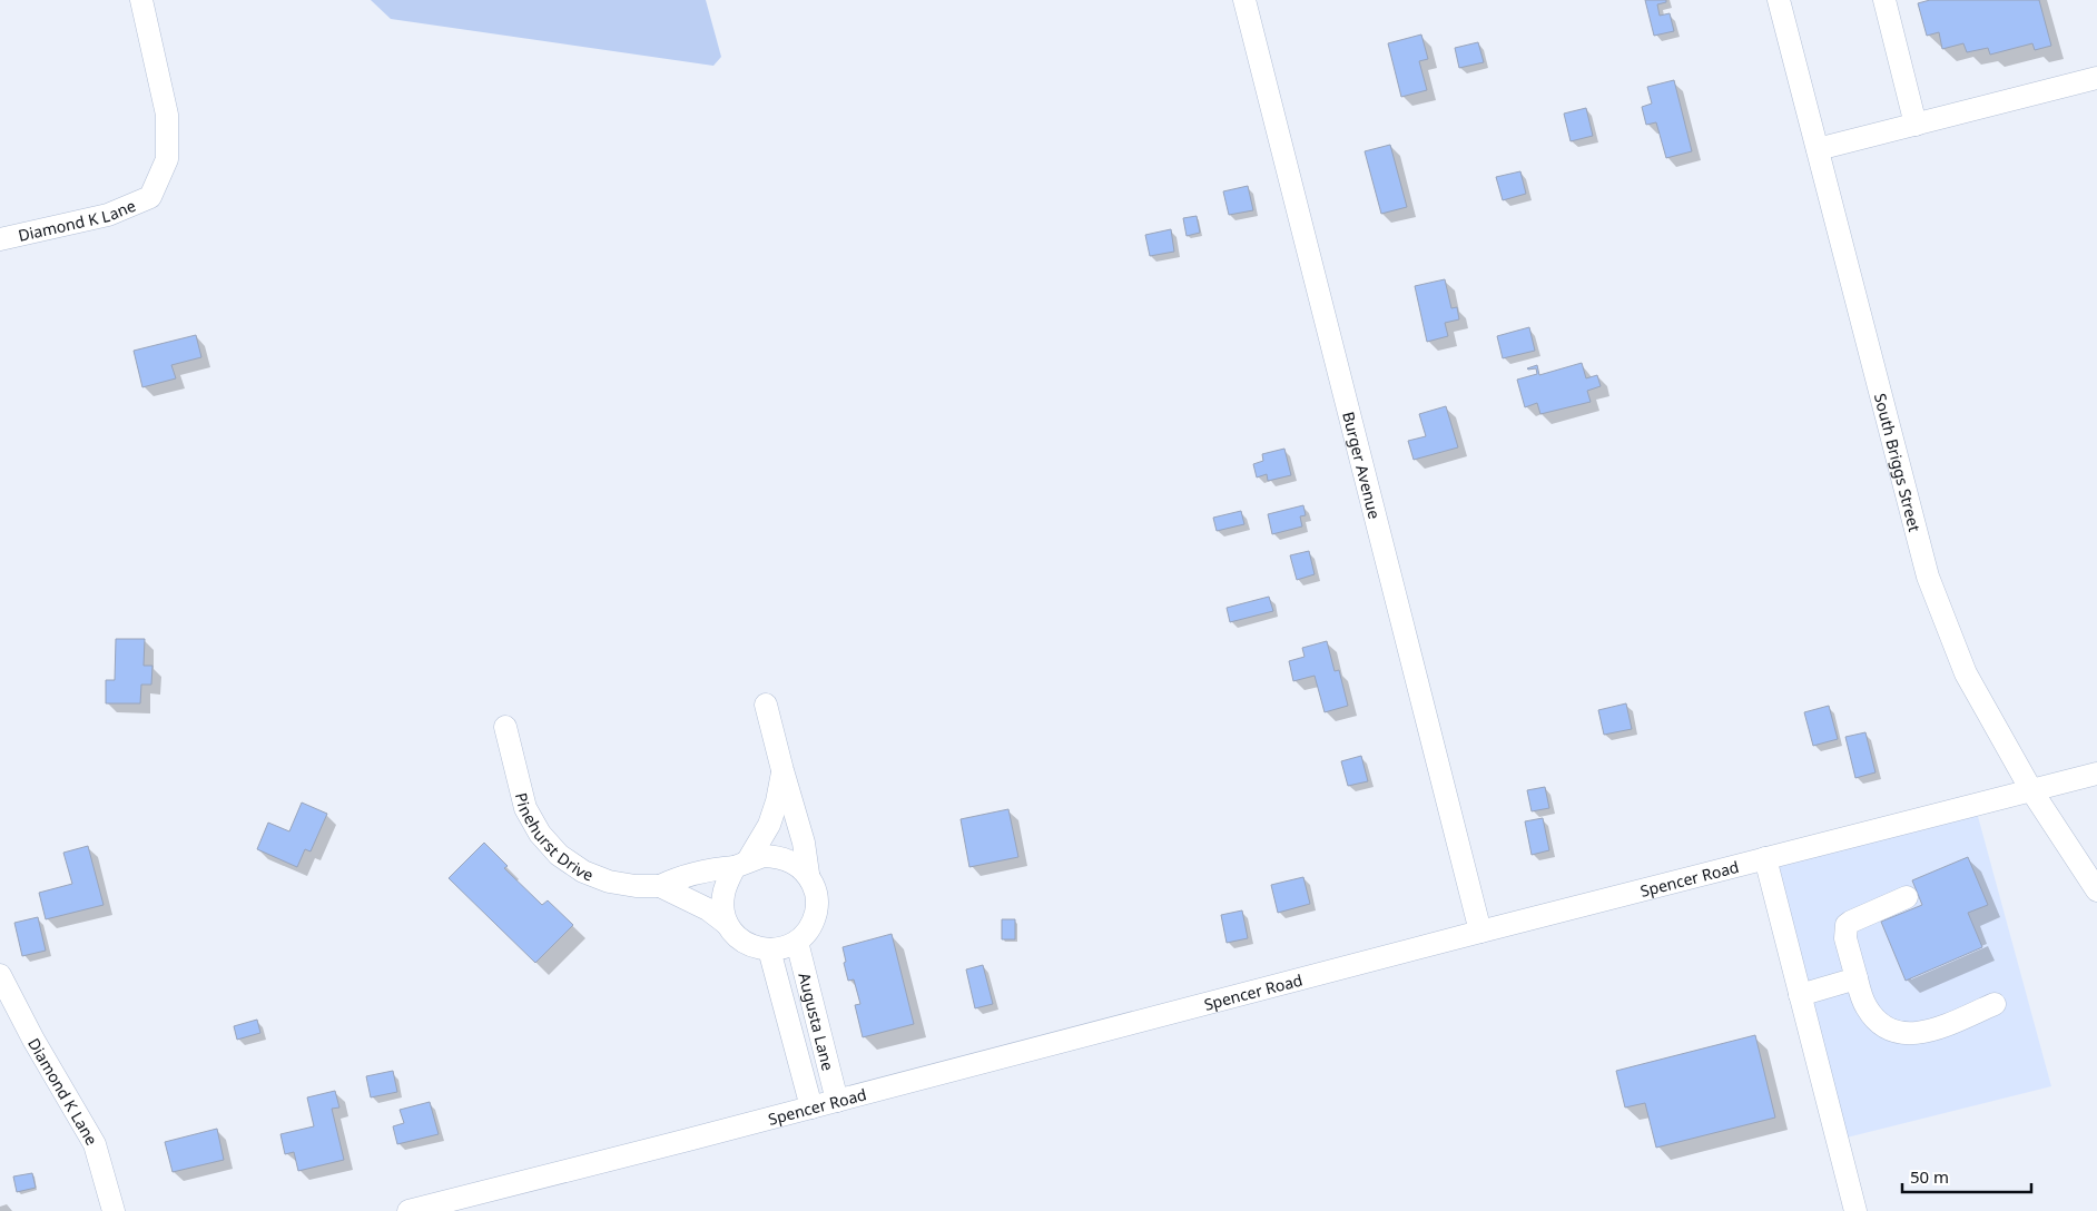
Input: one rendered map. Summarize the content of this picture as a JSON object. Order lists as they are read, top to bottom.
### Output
{
  "streets": {
    "street": [
      "Diamond K Lane",
      "South Briggs Street",
      "Burger Avenue",
      "Pinehurst Drive",
      "Spencer Road",
      "Augusta Lane"
    ]
  },
  "crossings": [
    ["South Briggs Street", "Spencer Road"],
    ["Burger Avenue", "Spencer Road"],
    ["Pinehurst Drive", "Augusta Lane"],
    ["Spencer Road", "Augusta Lane"]
  ],
  "scale_bar": "50 m"
}
